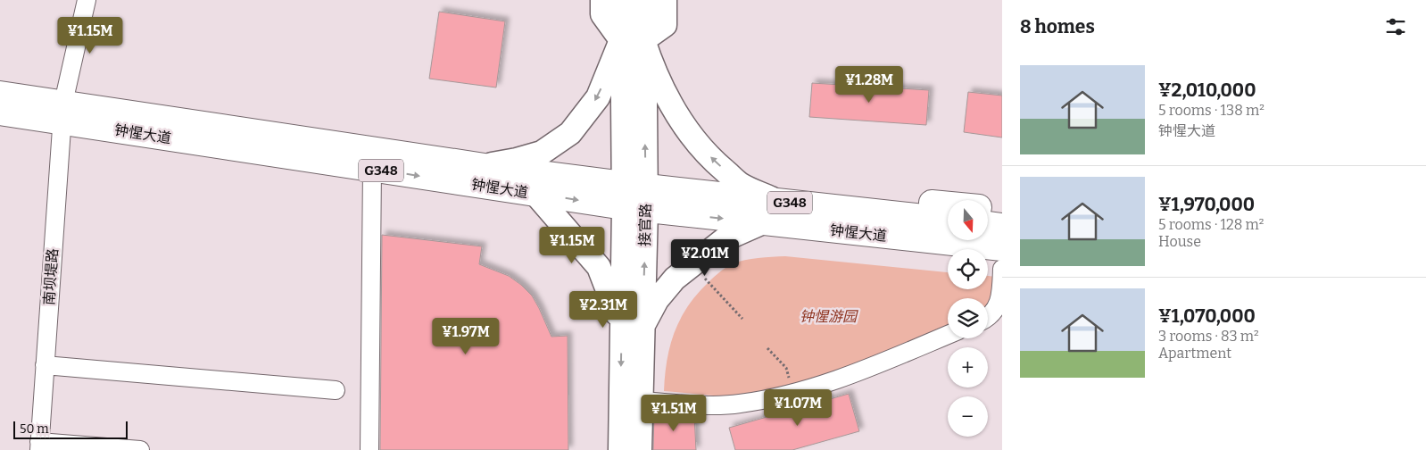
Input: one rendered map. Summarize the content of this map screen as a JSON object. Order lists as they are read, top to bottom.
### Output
{
  "streets": {
    "highway": ["钟惺大道", "G348"],
    "main road": ["接官路"],
    "street": ["南坝堤路"]
  },
  "crossings": [
    ["钟惺大道", "接官路"],
    ["钟惺大道", "南坝堤路"]
  ],
  "parks": ["钟惺游园"],
  "scale_bar": "50 m",
  "north": "bottom",
  "page": {
    "heading": "8 homes",
    "price": [
      "¥1.15M",
      "¥1.28M",
      "¥1.15M",
      "¥2.01M",
      "¥2.31M",
      "¥1.97M",
      "¥1.07M",
      "¥1.51M"
    ],
    "list": [
      {
        "name": "¥2,010,000",
        "note": "5 rooms · 138 m² · 钟惺大道"
      },
      {
        "name": "¥1,970,000",
        "note": "5 rooms · 128 m² · House"
      },
      {
        "name": "¥1,070,000",
        "note": "3 rooms · 83 m² · Apartment"
      }
    ],
    "map_buttons": ["+", "−"],
    "scale": "50 m"
  }
}
